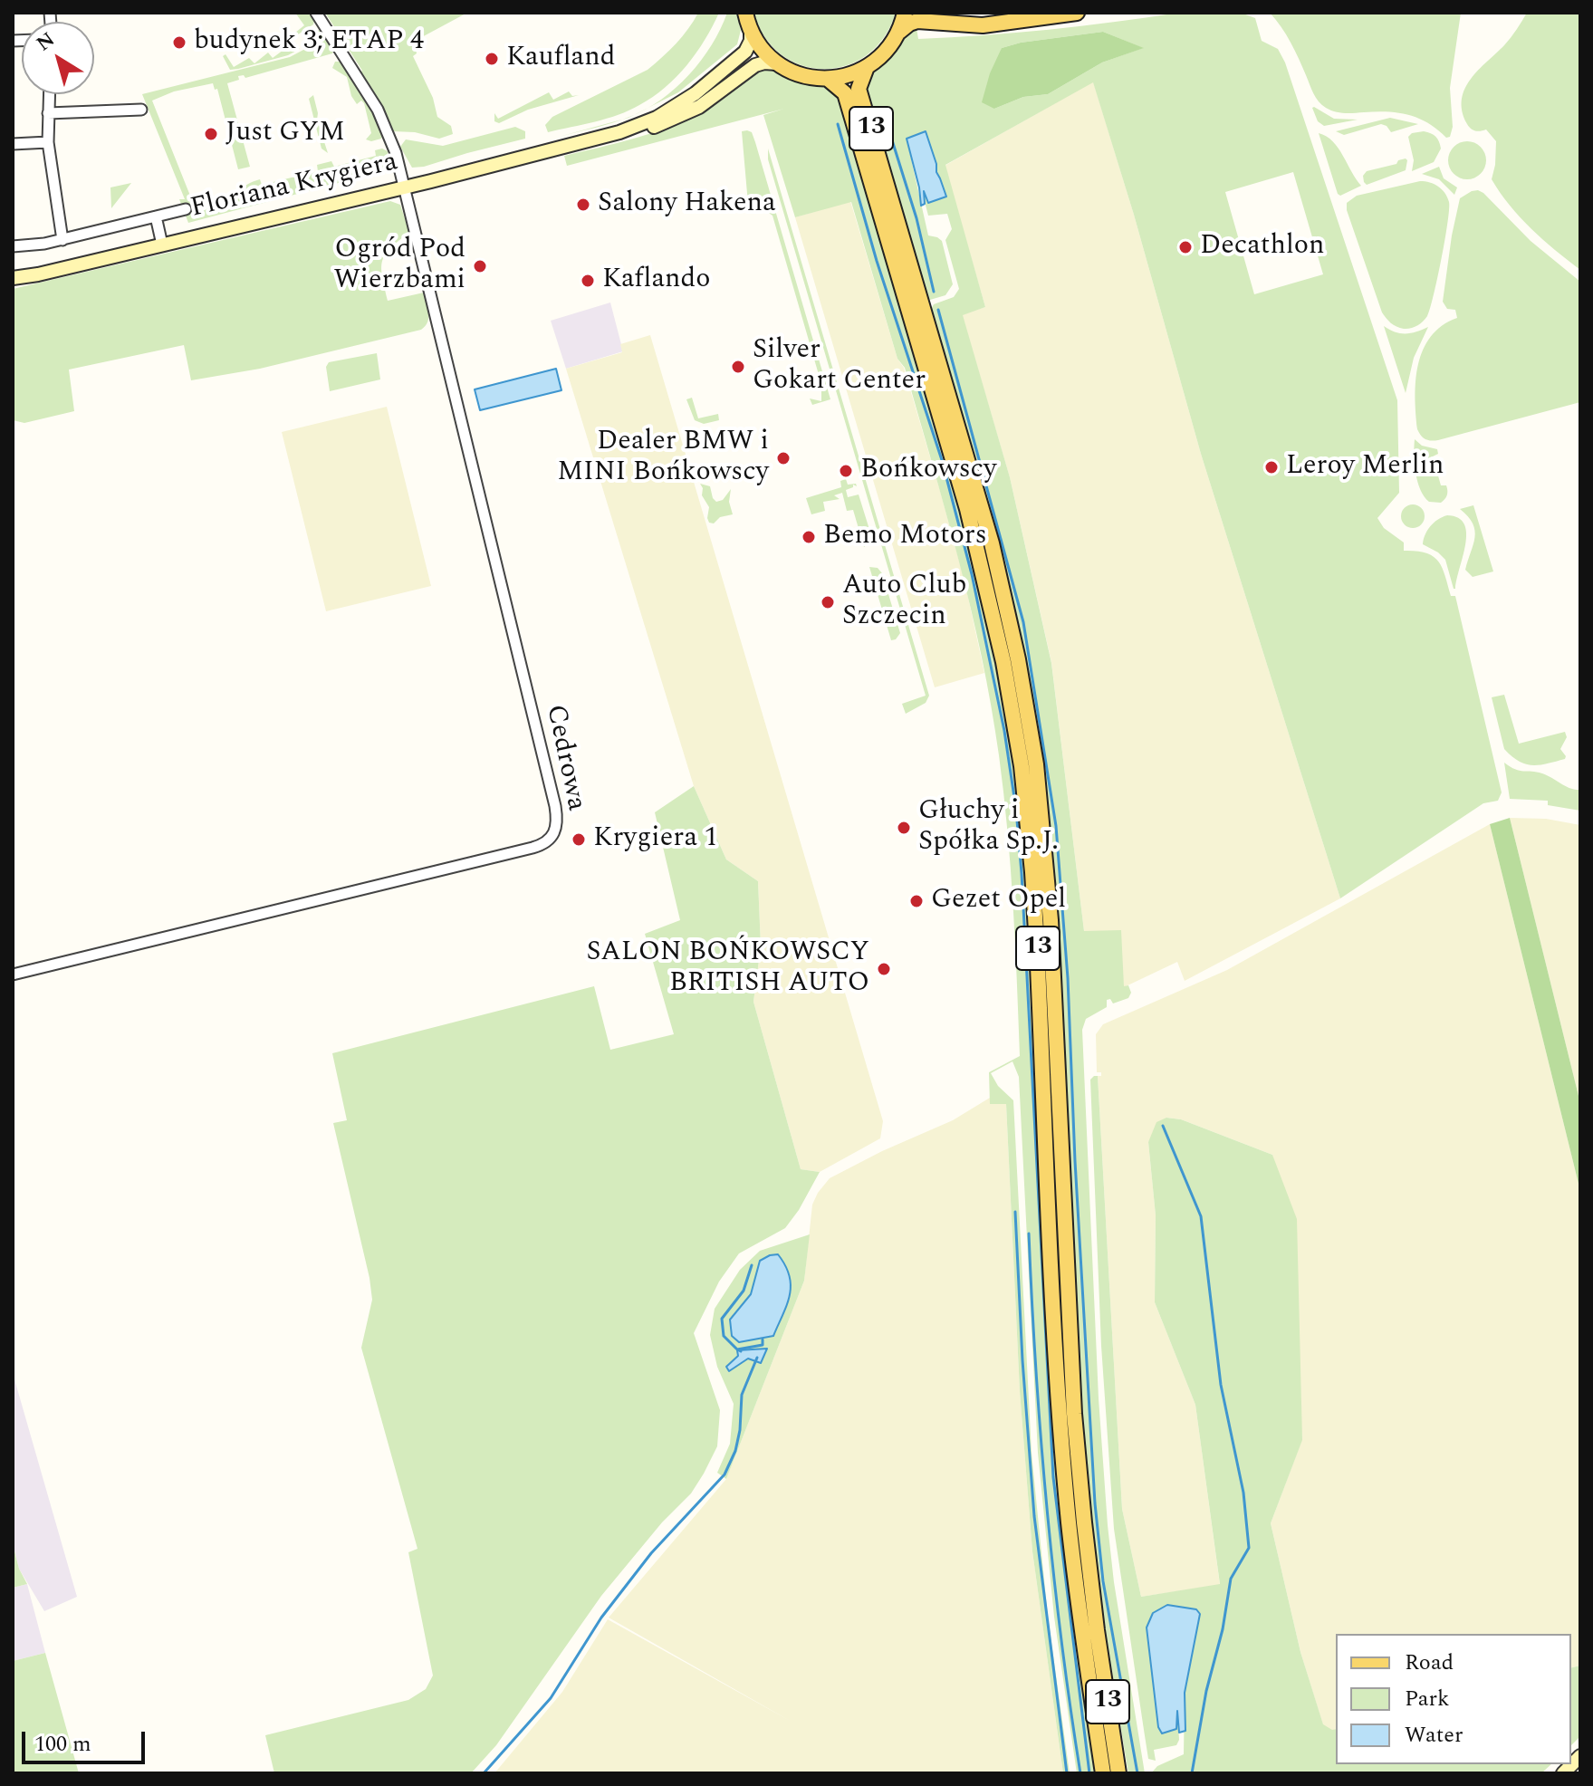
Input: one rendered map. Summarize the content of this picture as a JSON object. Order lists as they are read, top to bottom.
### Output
{
  "streets": {
    "main road": ["13"],
    "street": ["Floriana Krygiera", "Cedrowa"]
  },
  "crossings": [
    ["13", "Floriana Krygiera"],
    ["Floriana Krygiera", "Cedrowa"]
  ],
  "places": [
    "budynek 3; ETAP 4",
    "Kaufland",
    "Just GYM",
    "Salony Hakena",
    "Decathlon",
    "Ogród Pod Wierzbami",
    "Kaflando",
    "Silver Gokart Center",
    "Dealer BMW i MINI Bońkowscy",
    "Leroy Merlin",
    "Bońkowscy",
    "Bemo Motors",
    "Auto Club Szczecin",
    "Głuchy i Spółka Sp.J.",
    "Krygiera 1",
    "Gezet Opel",
    "SALON BOŃKOWSCY BRITISH AUTO"
  ],
  "legend": ["Road", "Park", "Water"],
  "scale_bar": "100 m",
  "north": "top left"
}
